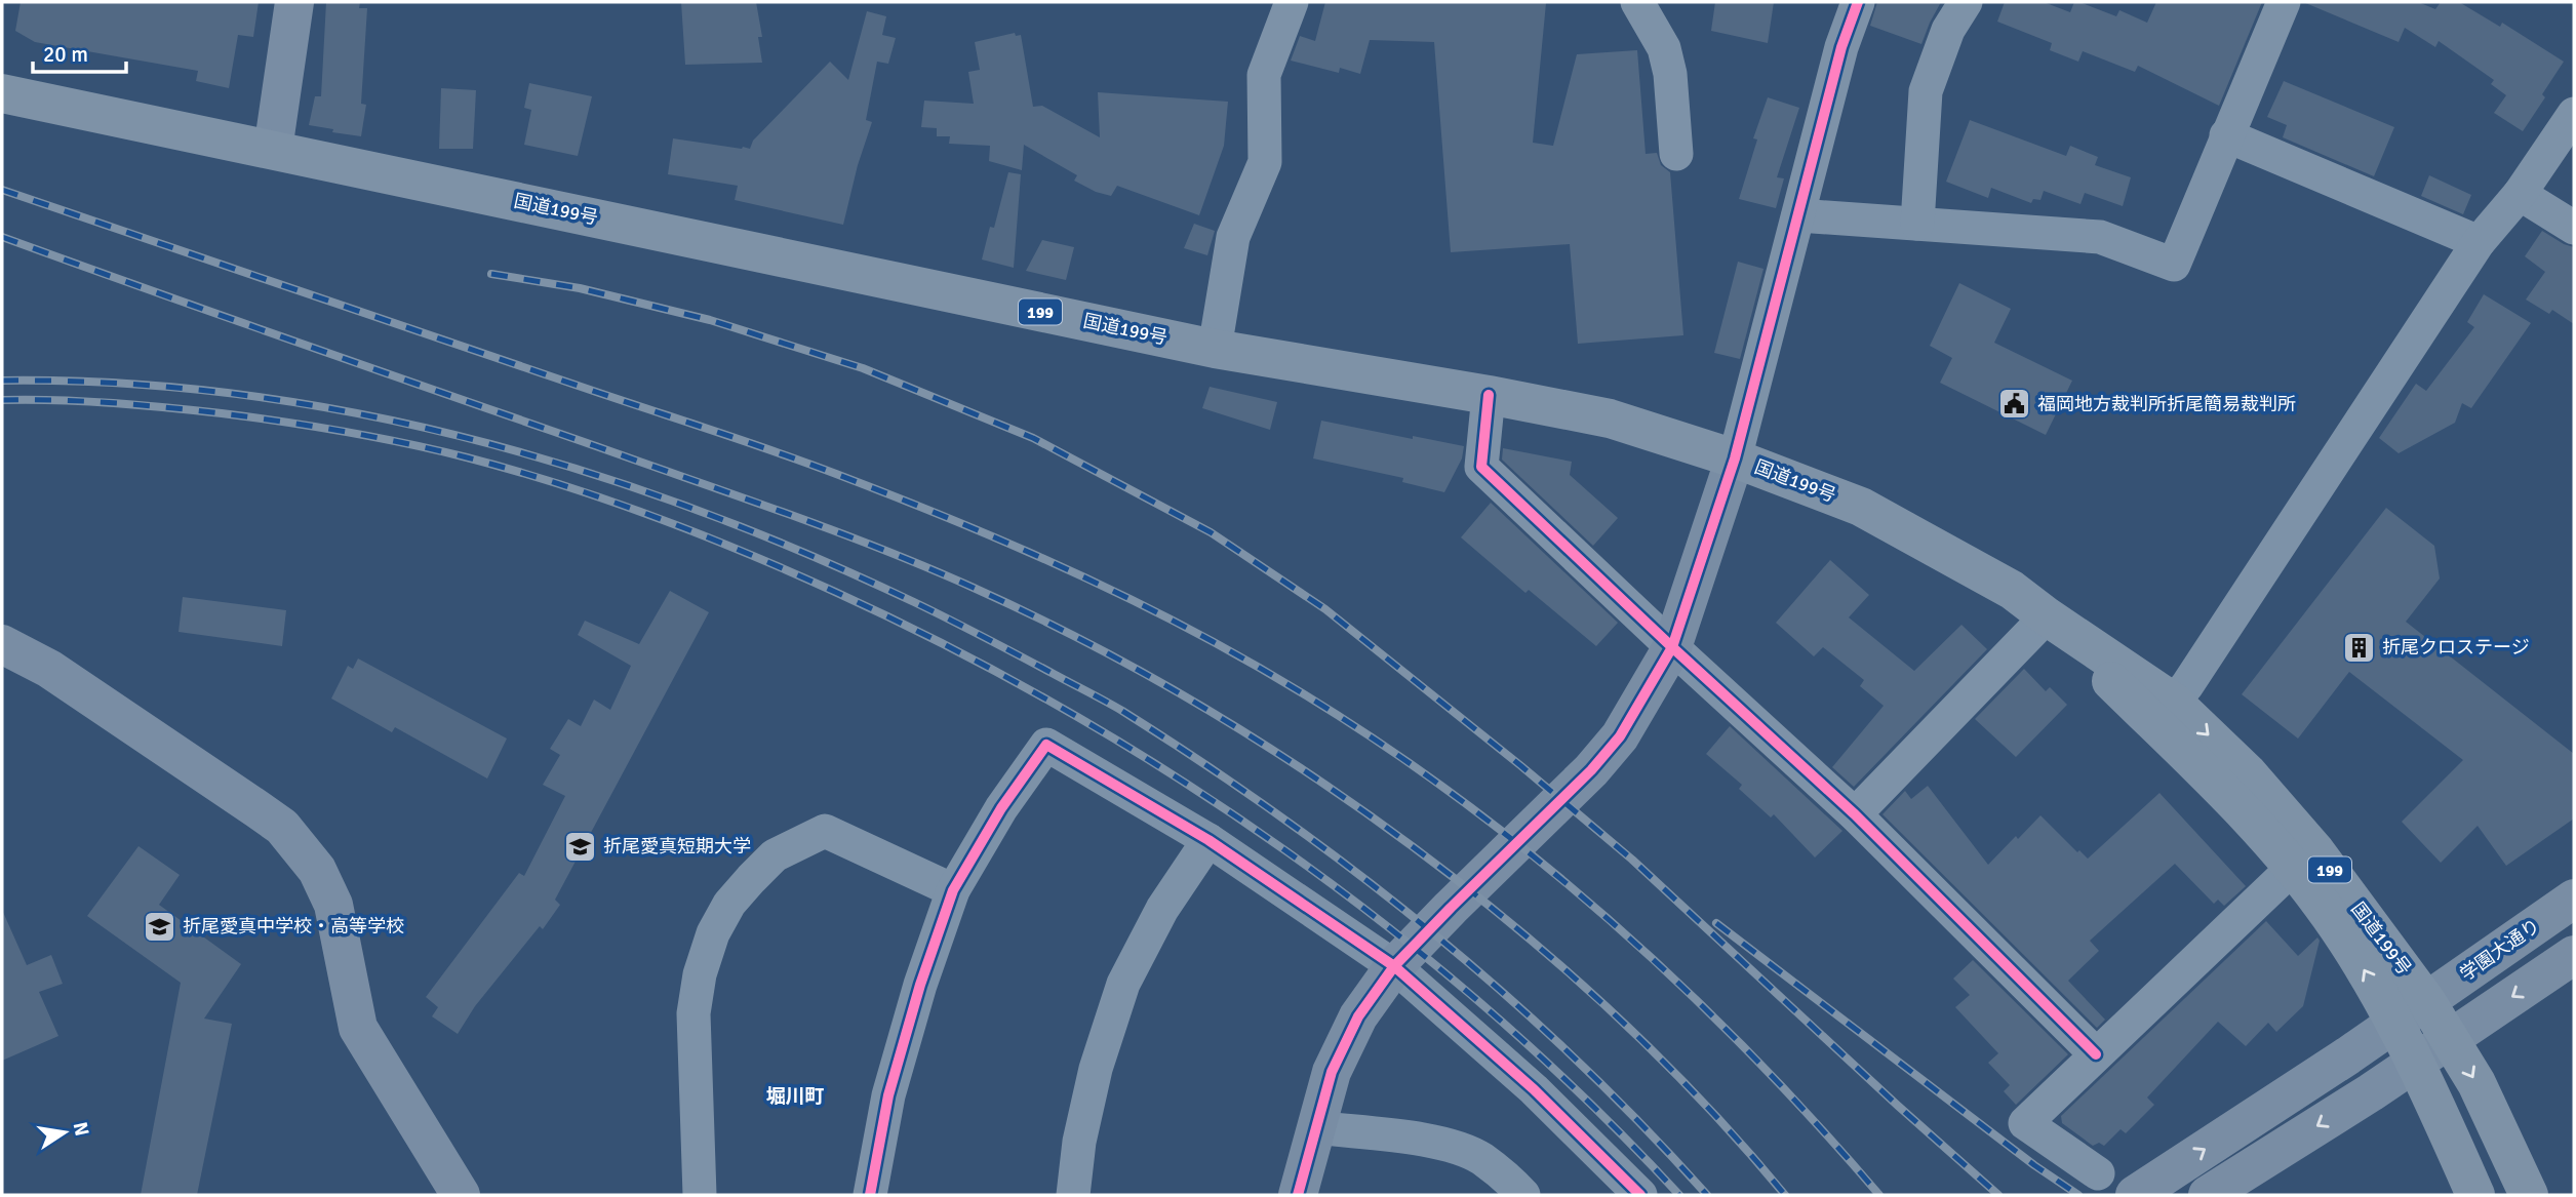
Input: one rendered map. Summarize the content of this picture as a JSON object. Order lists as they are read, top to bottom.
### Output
{
  "streets": {
    "highway": ["国道199号", "199"],
    "street": ["学園大通り"]
  },
  "crossings": [
    ["国道199号", "学園大通り"]
  ],
  "districts": ["堀川町"],
  "places": {
    "public building": ["福岡地方裁判所折尾簡易裁判所"],
    "building": ["折尾クロステージ"],
    "school or university": ["折尾愛真短期大学", "折尾愛真中学校・高等学校"]
  },
  "scale_bar": "20 m",
  "north": "right"
}
